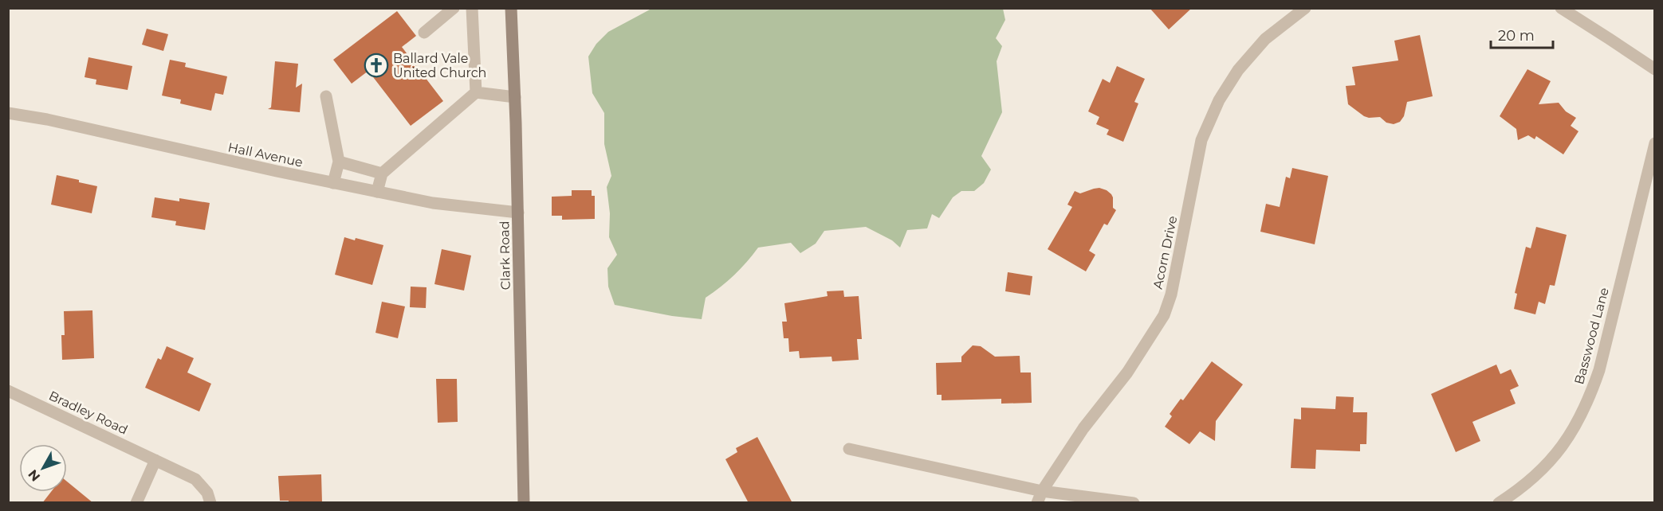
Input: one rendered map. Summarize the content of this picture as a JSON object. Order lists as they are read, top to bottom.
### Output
{
  "streets": {
    "main road": ["Clark Road"],
    "street": [
      "Hall Avenue",
      "Acorn Drive",
      "Basswood Lane",
      "Bradley Road"
    ]
  },
  "crossings": [
    ["Hall Avenue", "Clark Road"]
  ],
  "places": {
    "church": ["Ballard Vale United Church"]
  },
  "scale_bar": "20 m",
  "north": "bottom left"
}
